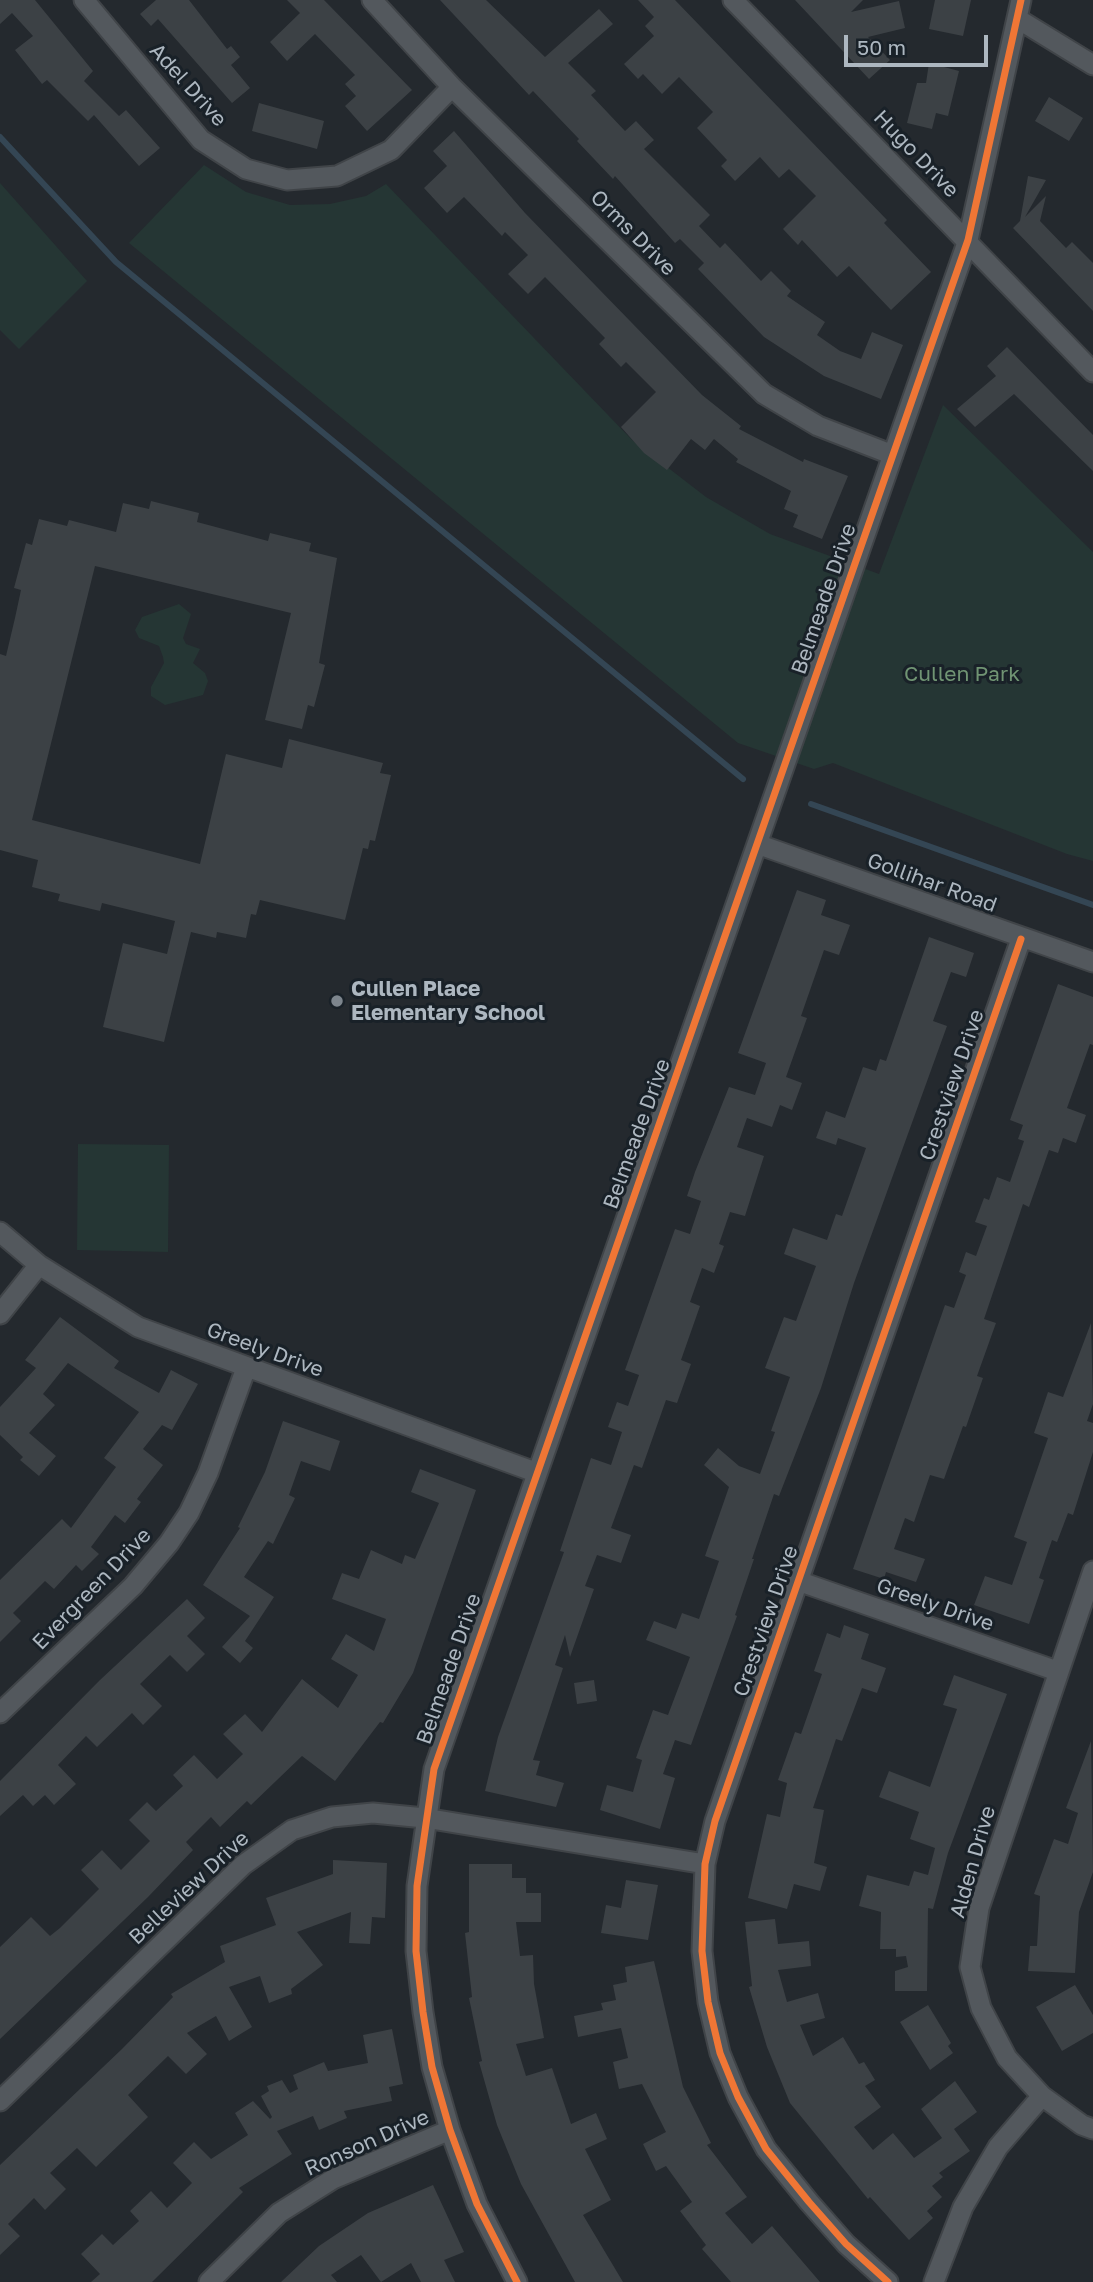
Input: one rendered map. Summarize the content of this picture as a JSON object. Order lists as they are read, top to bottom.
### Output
{
  "streets": {
    "street": [
      "Adel Drive",
      "Hugo Drive",
      "Orms Drive",
      "Belmeade Drive",
      "Gollihar Road",
      "Crestview Drive",
      "Greely Drive",
      "Evergreen Drive",
      "Alden Drive",
      "Belleview Drive",
      "Ronson Drive"
    ]
  },
  "crossings": [
    ["Adel Drive", "Orms Drive"],
    ["Hugo Drive", "Belmeade Drive"],
    ["Orms Drive", "Belmeade Drive"],
    ["Belmeade Drive", "Gollihar Road"],
    ["Belmeade Drive", "Greely Drive"],
    ["Belmeade Drive", "Belleview Drive"],
    ["Belmeade Drive", "Ronson Drive"],
    ["Gollihar Road", "Crestview Drive"],
    ["Crestview Drive", "Greely Drive"],
    ["Crestview Drive", "Belleview Drive"],
    ["Greely Drive", "Evergreen Drive"],
    ["Greely Drive", "Alden Drive"]
  ],
  "parks": ["Cullen Park"],
  "places": ["Cullen Place Elementary School"],
  "scale_bar": "50 m"
}
